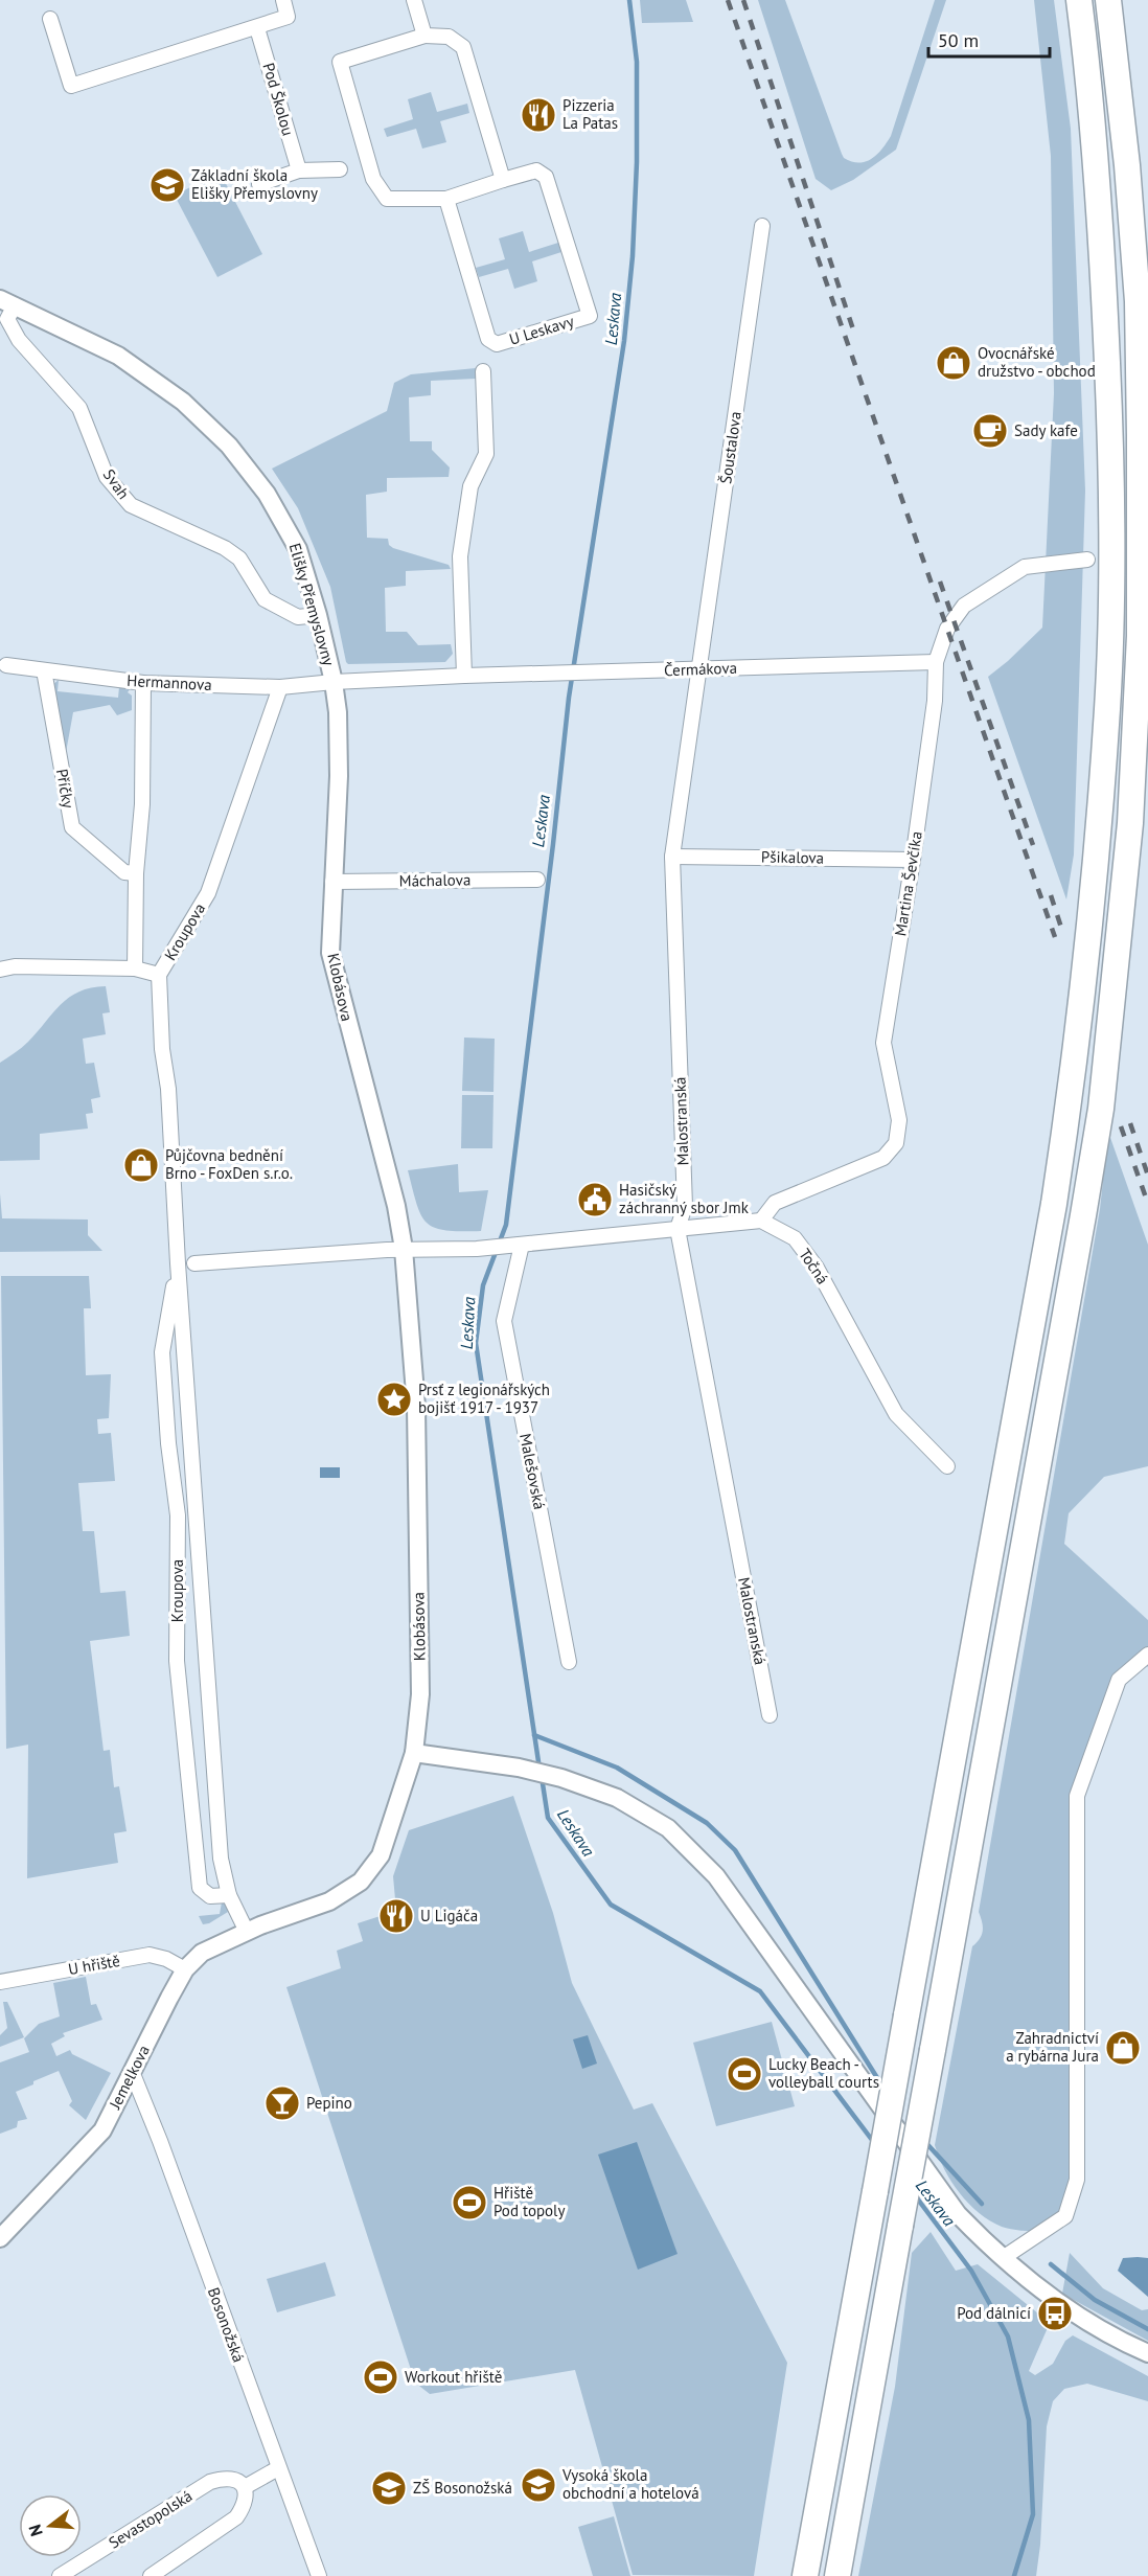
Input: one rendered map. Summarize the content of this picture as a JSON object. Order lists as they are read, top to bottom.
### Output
{
  "streets": {
    "street": [
      "Pod Školou",
      "U Leskavy",
      "Šoustalova",
      "Svah",
      "Elišky Přemyslovny",
      "Čermákova",
      "Hermannova",
      "Příčky",
      "Pšikalova",
      "Máchalova",
      "Martina Ševčíka",
      "Kroupova",
      "Klobásova",
      "Malostranská",
      "Točná",
      "Malešovská",
      "U hřiště",
      "Jemelkova",
      "Bosonožská",
      "Sevastopolská"
    ]
  },
  "crossings": [
    ["Šoustalova", "Čermákova"],
    ["Šoustalova", "Malostranská"],
    ["Svah", "Elišky Přemyslovny"],
    ["Elišky Přemyslovny", "Čermákova"],
    ["Elišky Přemyslovny", "Hermannova"],
    ["Elišky Přemyslovny", "Klobásova"],
    ["Čermákova", "Hermannova"],
    ["Čermákova", "Martina Ševčíka"],
    ["Čermákova", "Klobásova"],
    ["Čermákova", "Malostranská"],
    ["Hermannova", "Příčky"],
    ["Hermannova", "Kroupova"],
    ["Hermannova", "Klobásova"],
    ["Pšikalova", "Martina Ševčíka"],
    ["Pšikalova", "Malostranská"],
    ["Máchalova", "Klobásova"],
    ["Martina Ševčíka", "Točná"],
    ["Kroupova", "Klobásova"],
    ["Kroupova", "Jemelkova"],
    ["Klobásova", "Jemelkova"],
    ["U hřiště", "Jemelkova"],
    ["Jemelkova", "Bosonožská"]
  ],
  "water": ["Leskava"],
  "places": {
    "restaurant": ["Pizzeria La Patas", "U Ligáča"],
    "school or university": ["Základní škola Elišky Přemyslovny", "Vysoká škola obchodní a hotelová", "ZŠ Bosonožská"],
    "shop": ["Ovocnářské družstvo - obchod", "Půjčovna bednění Brno - FoxDen s.r.o.", "Zahradnictví a rybárna Jura"],
    "cafe": ["Sady kafe"],
    "public building": ["Hasičský záchranný sbor Jmk"],
    "place": ["Prsť z legionářských bojišť 1917 - 1937"],
    "sports": ["Lucky Beach - volleyball courts", "Hřiště Pod topoly", "Workout hřiště"],
    "bar": ["Pepino"],
    "bus stop": ["Pod dálnicí"]
  },
  "scale_bar": "50 m",
  "north": "left"
}
